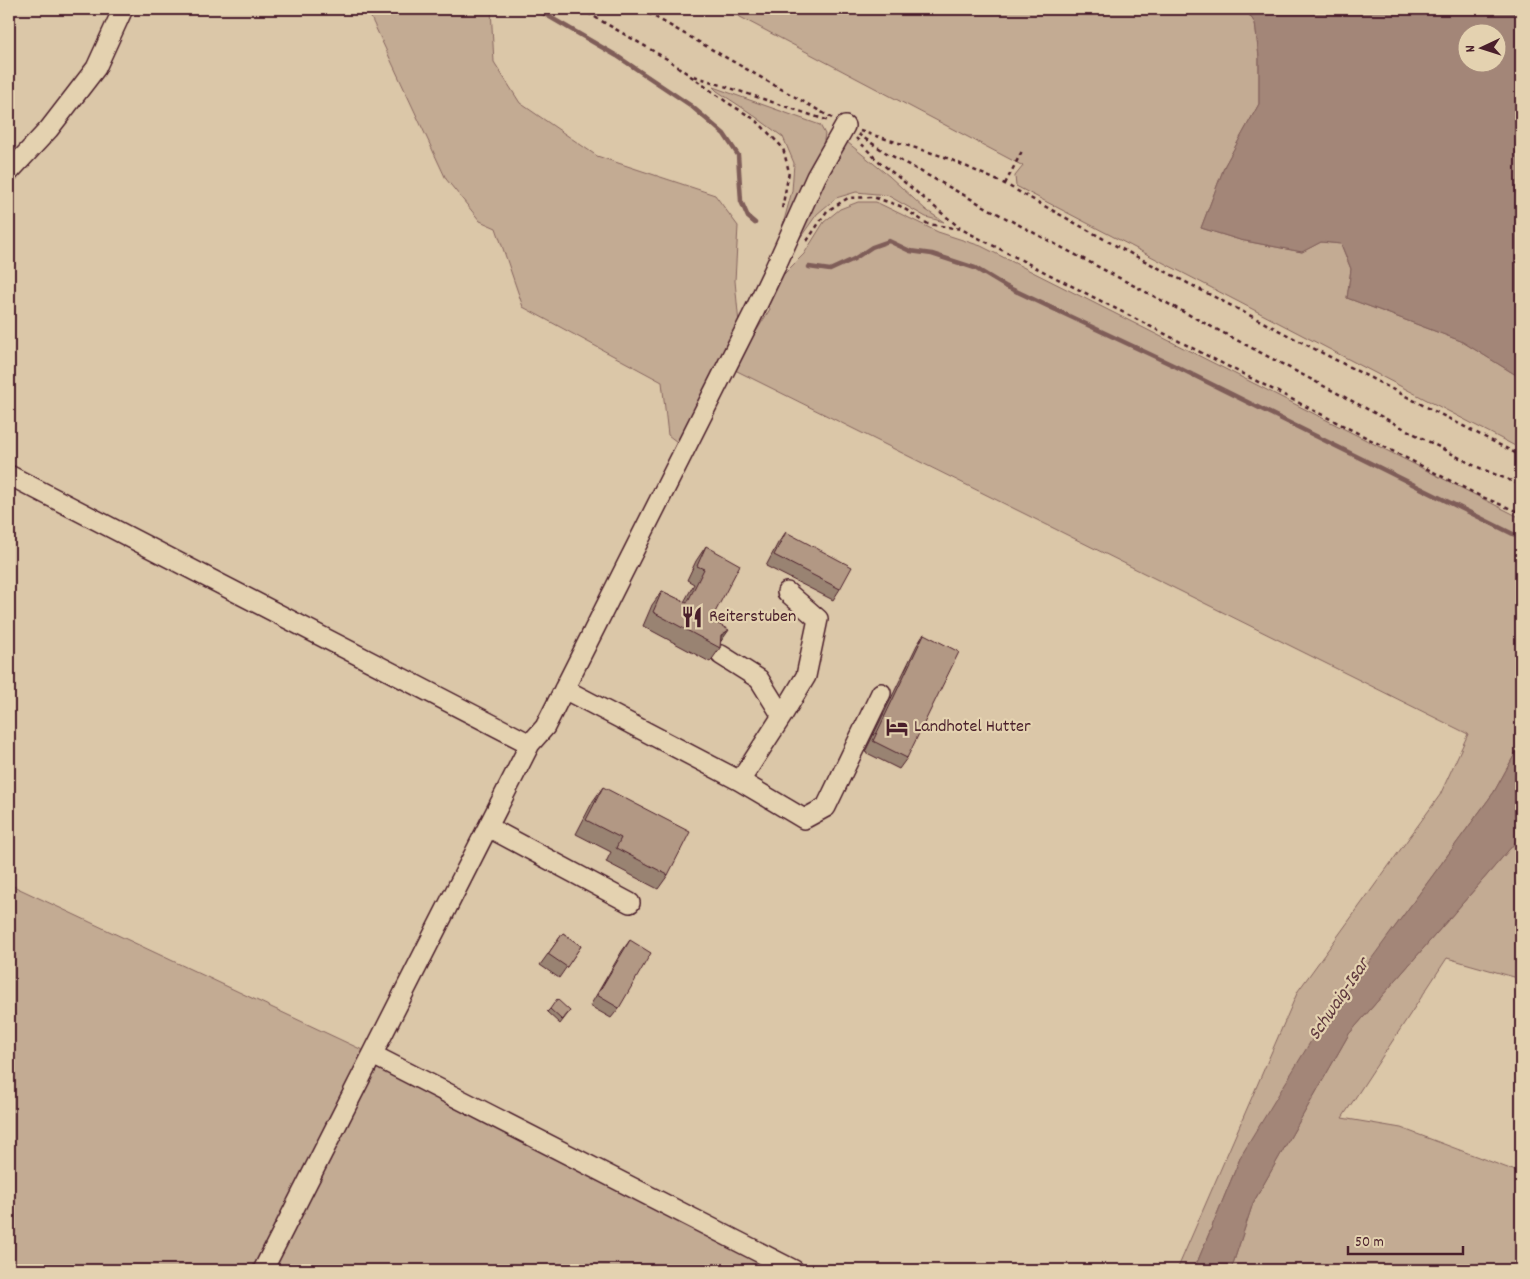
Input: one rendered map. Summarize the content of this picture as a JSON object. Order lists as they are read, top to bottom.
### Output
{
  "water": ["Schwaig-Isar"],
  "places": {
    "restaurant": ["Reiterstuben"],
    "hotel": ["Landhotel Hutter"]
  },
  "scale_bar": "50 m",
  "north": "left"
}
